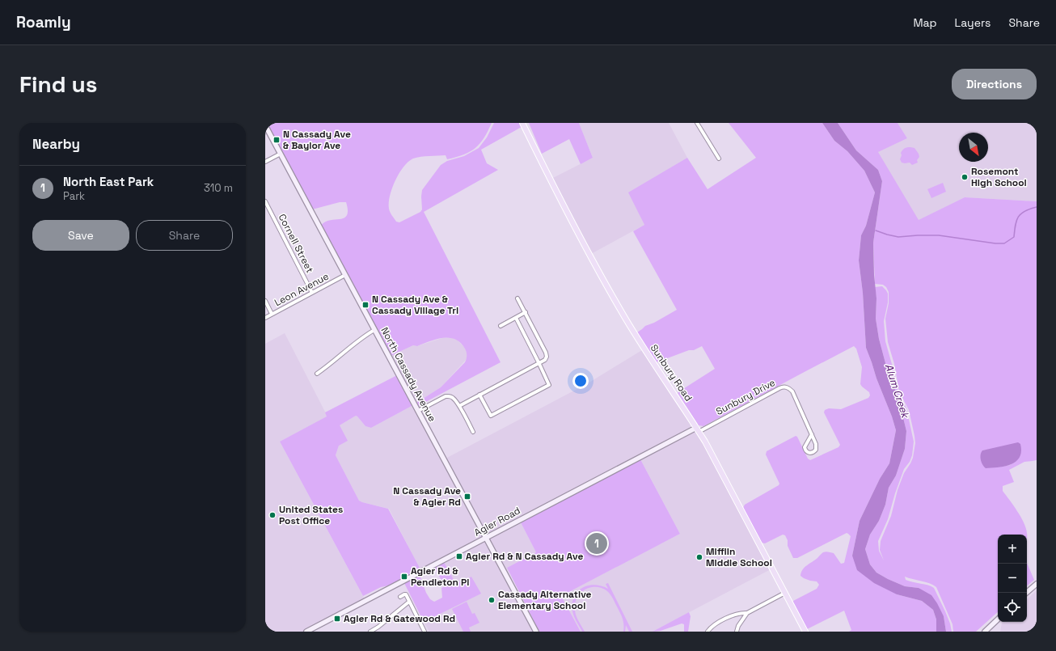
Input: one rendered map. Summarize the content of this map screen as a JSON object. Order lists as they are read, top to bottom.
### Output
{
  "streets": {
    "main road": ["Sunbury Road", "North Cassady Avenue", "Agler Road"],
    "street": ["Cornell Street", "Leon Avenue", "Sunbury Drive"]
  },
  "crossings": [
    ["Cornell Street", "Leon Avenue"],
    ["Leon Avenue", "North Cassady Avenue"],
    ["Sunbury Road", "Sunbury Drive"],
    ["Sunbury Road", "Agler Road"],
    ["North Cassady Avenue", "Agler Road"],
    ["Sunbury Drive", "Agler Road"]
  ],
  "water": ["Alum Creek"],
  "places": {
    "transit": [
      "N Cassady Ave & Baylor Ave",
      "N Cassady Ave & Cassady Village Trl",
      "N Cassady Ave & Agler Rd",
      "Agler Rd & N Cassady Ave",
      "Agler Rd & Pendleton Pl",
      "Agler Rd & Gatewood Rd"
    ],
    "other": [
      "Rosemont High School",
      "United States Post Office",
      "Mifflin Middle School",
      "Cassady Alternative Elementary School"
    ]
  },
  "north": "bottom right",
  "page": {
    "header": "Roamly",
    "nav": ["Map", "Layers", "Share"],
    "buttons": [
      "Directions",
      ["Save", "Share"]
    ],
    "title": "Find us",
    "heading": "Nearby",
    "list": [
      {
        "mark": "1",
        "name": "North East Park",
        "note": "Park",
        "value": "310 m"
      }
    ],
    "pins": "1",
    "map_buttons": ["+", "−"]
  }
}
